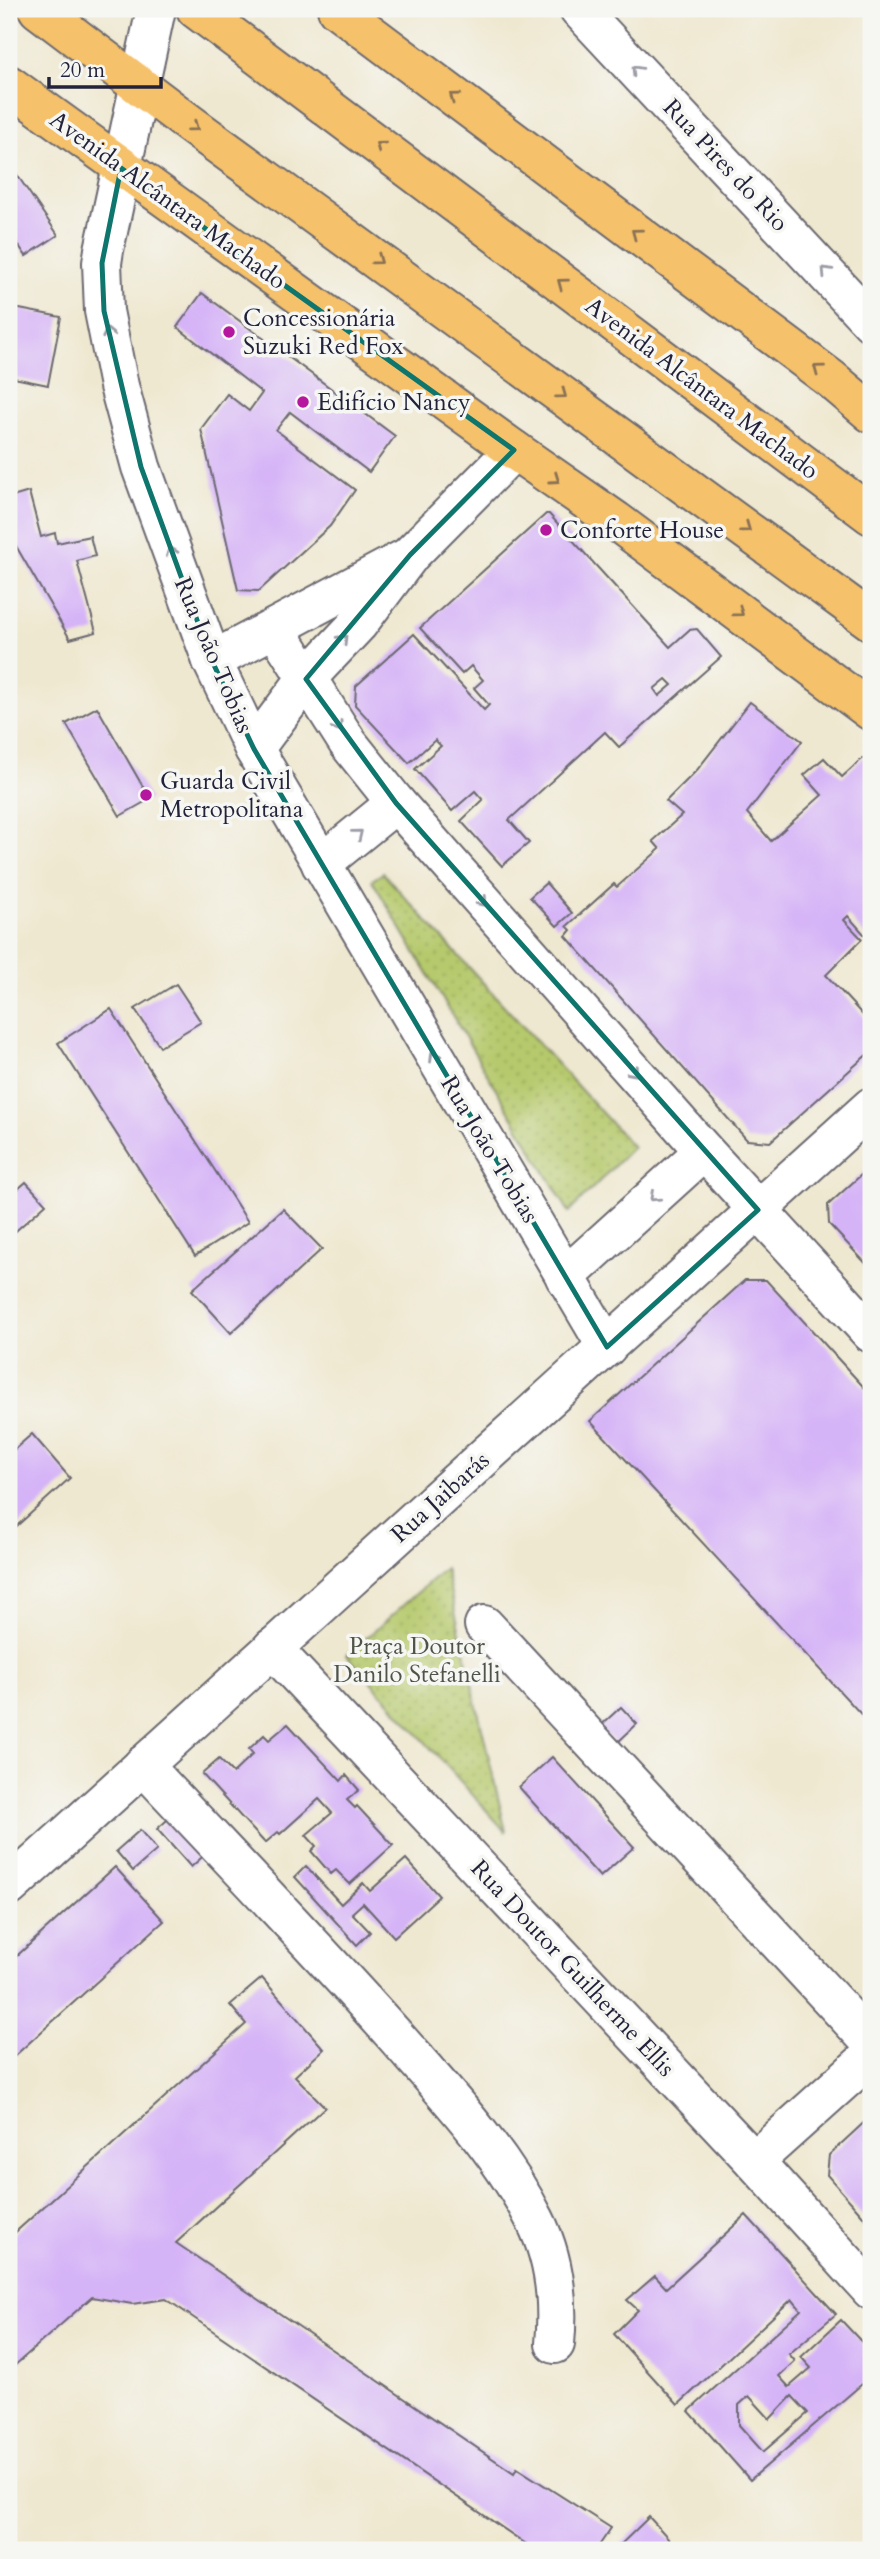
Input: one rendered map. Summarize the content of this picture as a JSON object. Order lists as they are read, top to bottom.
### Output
{
  "streets": {
    "main road": ["Avenida Alcântara Machado"],
    "street": [
      "Rua Pires do Rio",
      "Rua João Tobias",
      "Rua Jaibarás",
      "Rua Doutor Guilherme Ellis"
    ]
  },
  "crossings": [
    ["Avenida Alcântara Machado", "Rua João Tobias"],
    ["Rua João Tobias", "Rua Jaibarás"],
    ["Rua Jaibarás", "Rua Doutor Guilherme Ellis"]
  ],
  "one_way": ["Rua Pires do Rio"],
  "parks": ["Praça Doutor Danilo Stefanelli"],
  "places": [
    "Concessionária Suzuki Red Fox",
    "Edifício Nancy",
    "Conforte House",
    "Guarda Civil Metropolitana"
  ],
  "scale_bar": "20 m"
}
